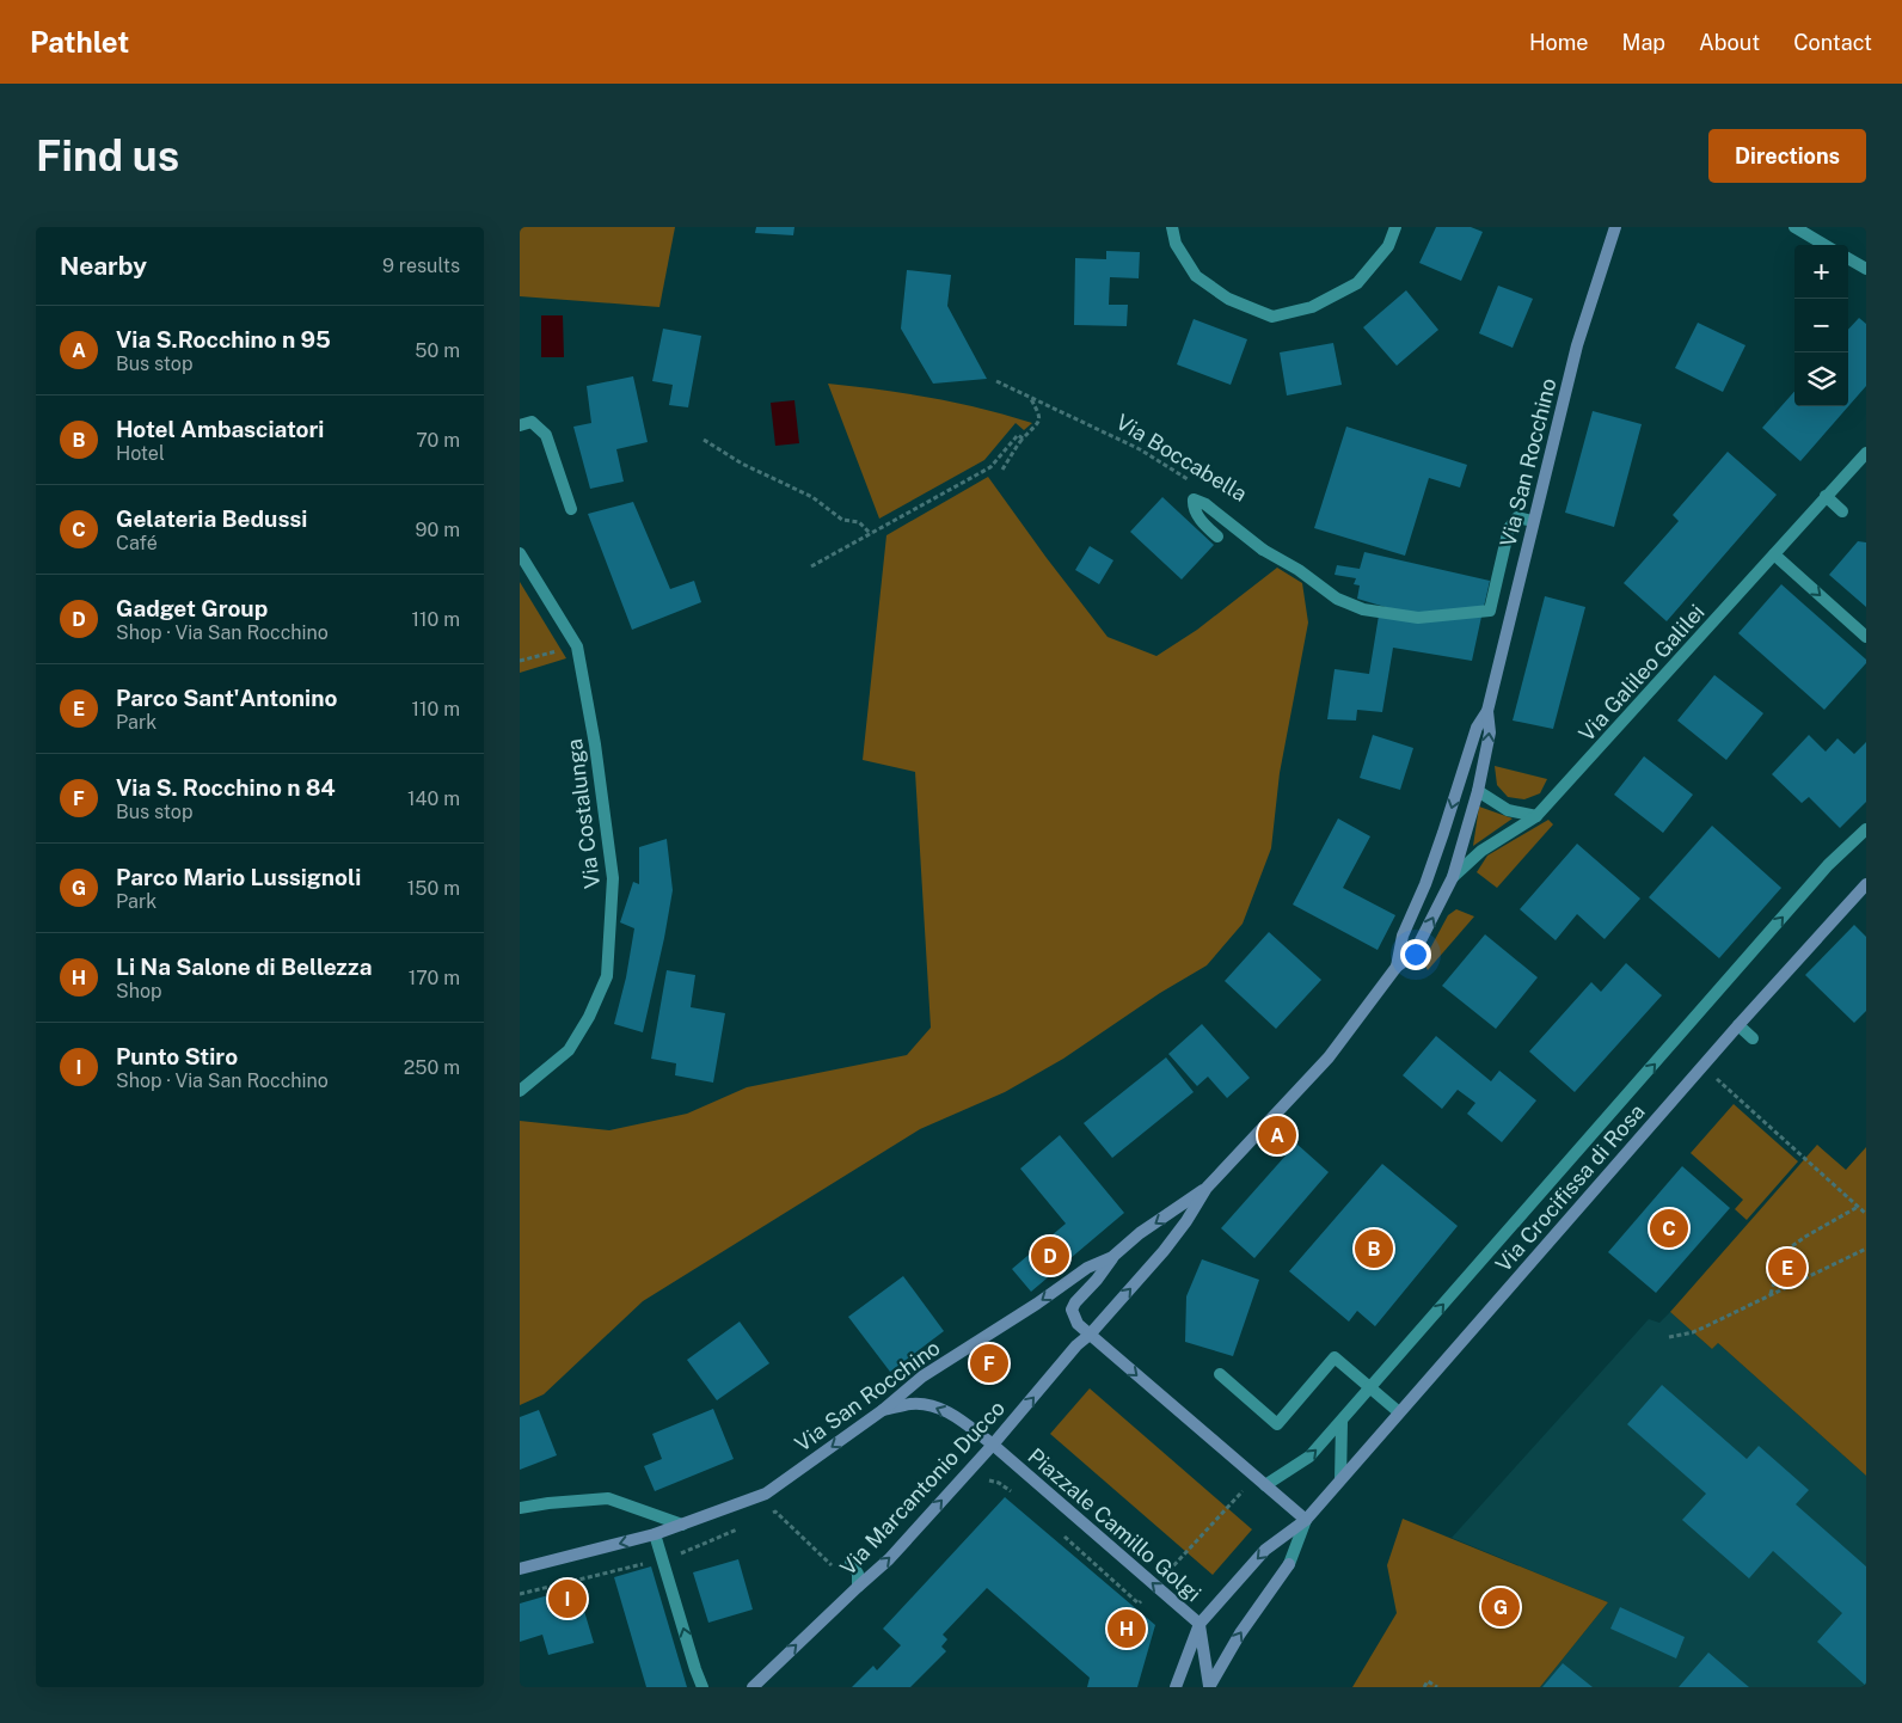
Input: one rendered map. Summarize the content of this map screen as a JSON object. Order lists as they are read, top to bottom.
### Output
{
  "streets": {
    "street": [
      "Via San Rocchino",
      "Via Galileo Galilei",
      "Via Costalunga",
      "Via Crocifissa di Rosa",
      "Via Marcantonio Ducco",
      "Piazzale Camillo Golgi"
    ],
    "path": ["Via Boccabella"]
  },
  "crossings": [
    ["Via San Rocchino", "Via Galileo Galilei"],
    ["Via San Rocchino", "Via Marcantonio Ducco"],
    ["Via San Rocchino", "Piazzale Camillo Golgi"],
    ["Via Crocifissa di Rosa", "Piazzale Camillo Golgi"],
    ["Via Marcantonio Ducco", "Piazzale Camillo Golgi"]
  ],
  "one_way": ["Via Marcantonio Ducco", "Piazzale Camillo Golgi"],
  "page": {
    "header": "Pathlet",
    "nav": [
      "Home",
      "Map",
      "About",
      "Contact"
    ],
    "buttons": "Directions",
    "title": "Find us",
    "heading": ["Nearby", "9 results"],
    "map_buttons": ["+", "−"],
    "list": [
      {
        "mark": "A",
        "name": "Via S.Rocchino n 95",
        "note": "Bus stop",
        "value": "50 m"
      },
      {
        "mark": "B",
        "name": "Hotel Ambasciatori",
        "note": "Hotel",
        "value": "70 m"
      },
      {
        "mark": "C",
        "name": "Gelateria Bedussi",
        "note": "Café",
        "value": "90 m"
      },
      {
        "mark": "D",
        "name": "Gadget Group",
        "note": "Shop · Via San Rocchino",
        "value": "110 m"
      },
      {
        "mark": "E",
        "name": "Parco Sant'Antonino",
        "note": "Park",
        "value": "110 m"
      },
      {
        "mark": "F",
        "name": "Via S. Rocchino n 84",
        "note": "Bus stop",
        "value": "140 m"
      },
      {
        "mark": "G",
        "name": "Parco Mario Lussignoli",
        "note": "Park",
        "value": "150 m"
      },
      {
        "mark": "H",
        "name": "Li Na Salone di Bellezza",
        "note": "Shop",
        "value": "170 m"
      },
      {
        "mark": "I",
        "name": "Punto Stiro",
        "note": "Shop · Via San Rocchino",
        "value": "250 m"
      }
    ],
    "pins": [
      "A",
      "C",
      "B",
      "D",
      "E",
      "F",
      "I",
      "G",
      "H"
    ]
  }
}
